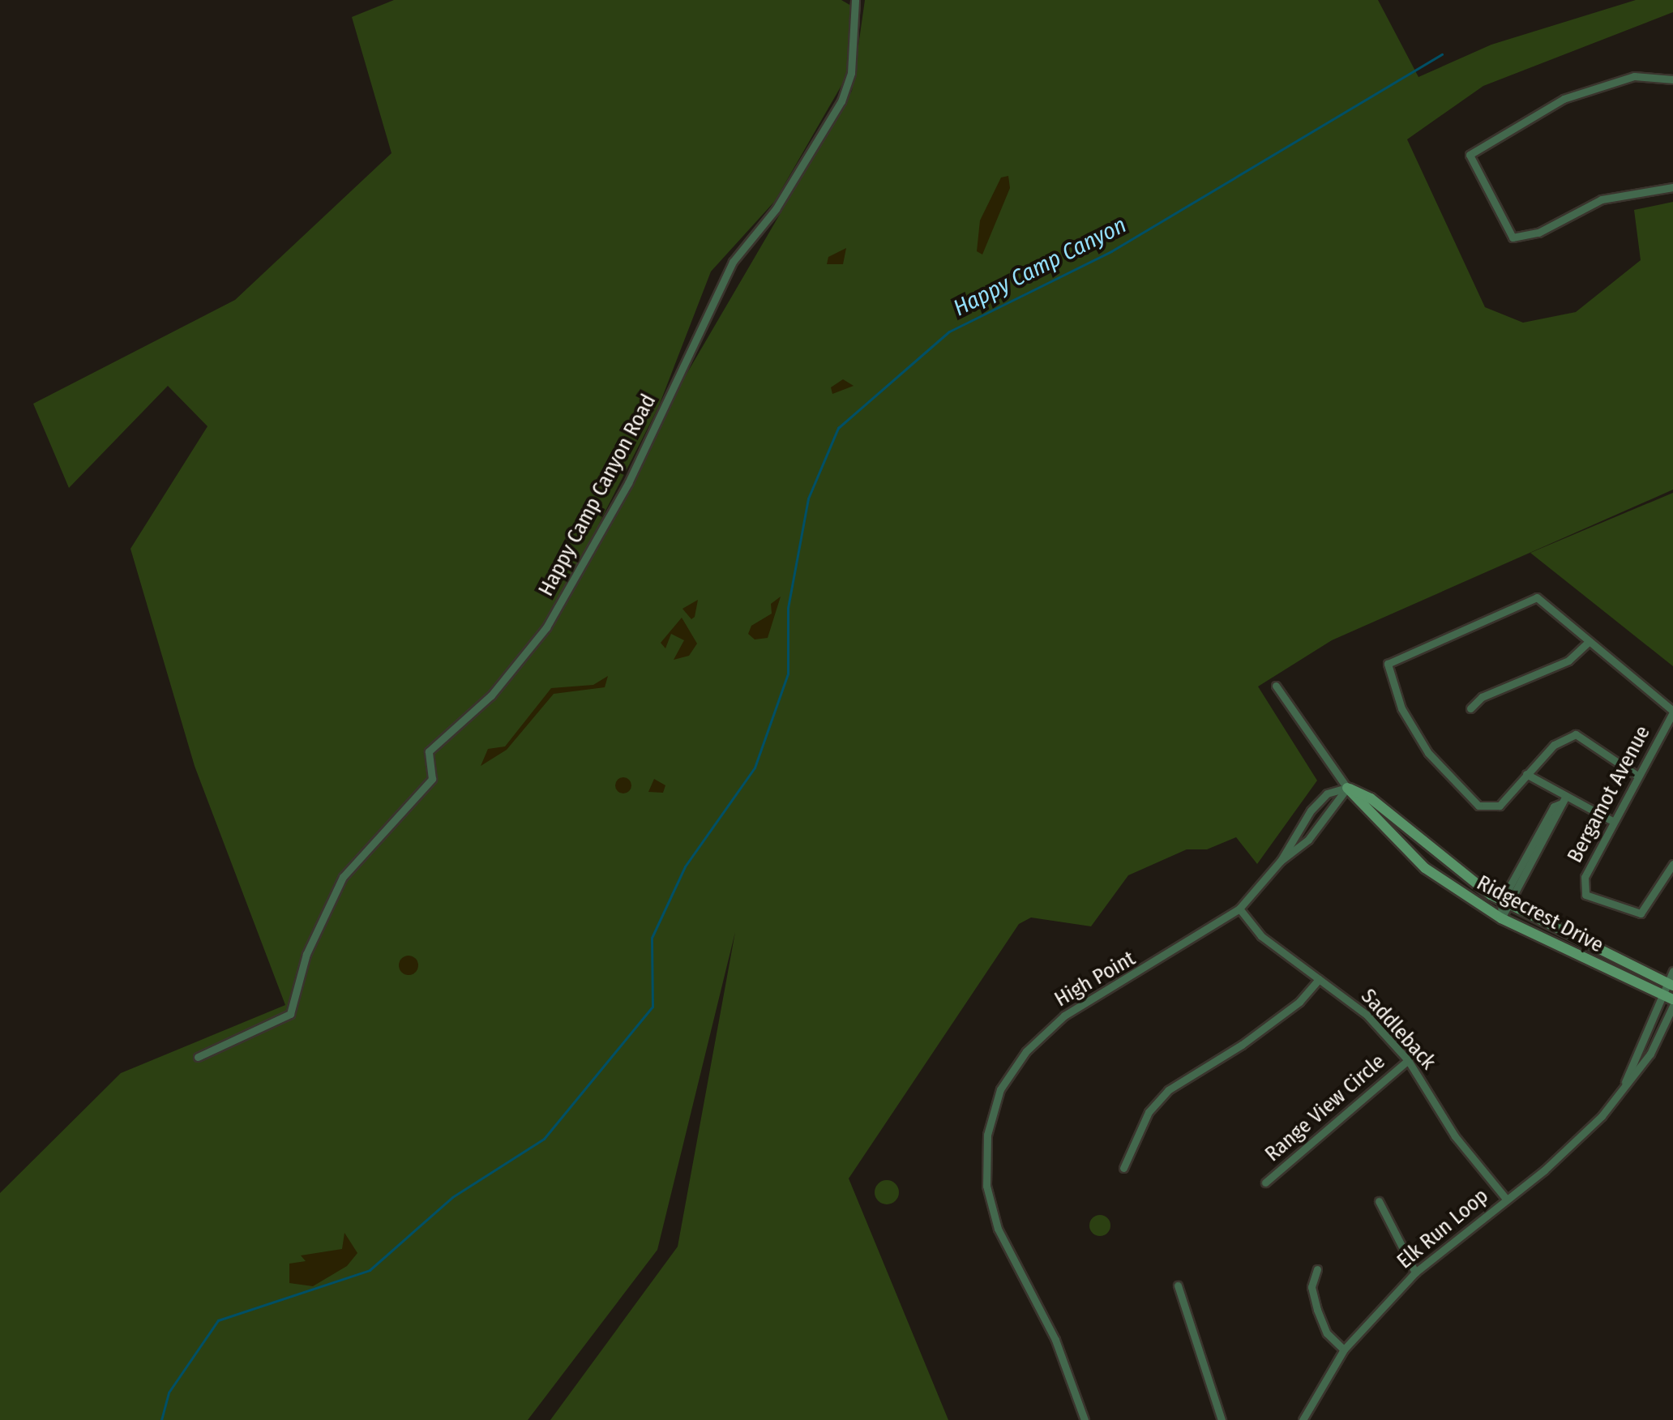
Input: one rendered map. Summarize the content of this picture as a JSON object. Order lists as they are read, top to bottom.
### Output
{
  "streets": {
    "street": [
      "Happy Camp Canyon Road",
      "Bergamot Avenue",
      "Ridgecrest Drive",
      "High Point",
      "Saddleback",
      "Range View Circle",
      "Elk Run Loop"
    ]
  },
  "crossings": [
    ["Ridgecrest Drive", "High Point"],
    ["Ridgecrest Drive", "Elk Run Loop"],
    ["High Point", "Saddleback"],
    ["Saddleback", "Range View Circle"],
    ["Saddleback", "Elk Run Loop"]
  ],
  "water": ["Happy Camp Canyon"]
}
